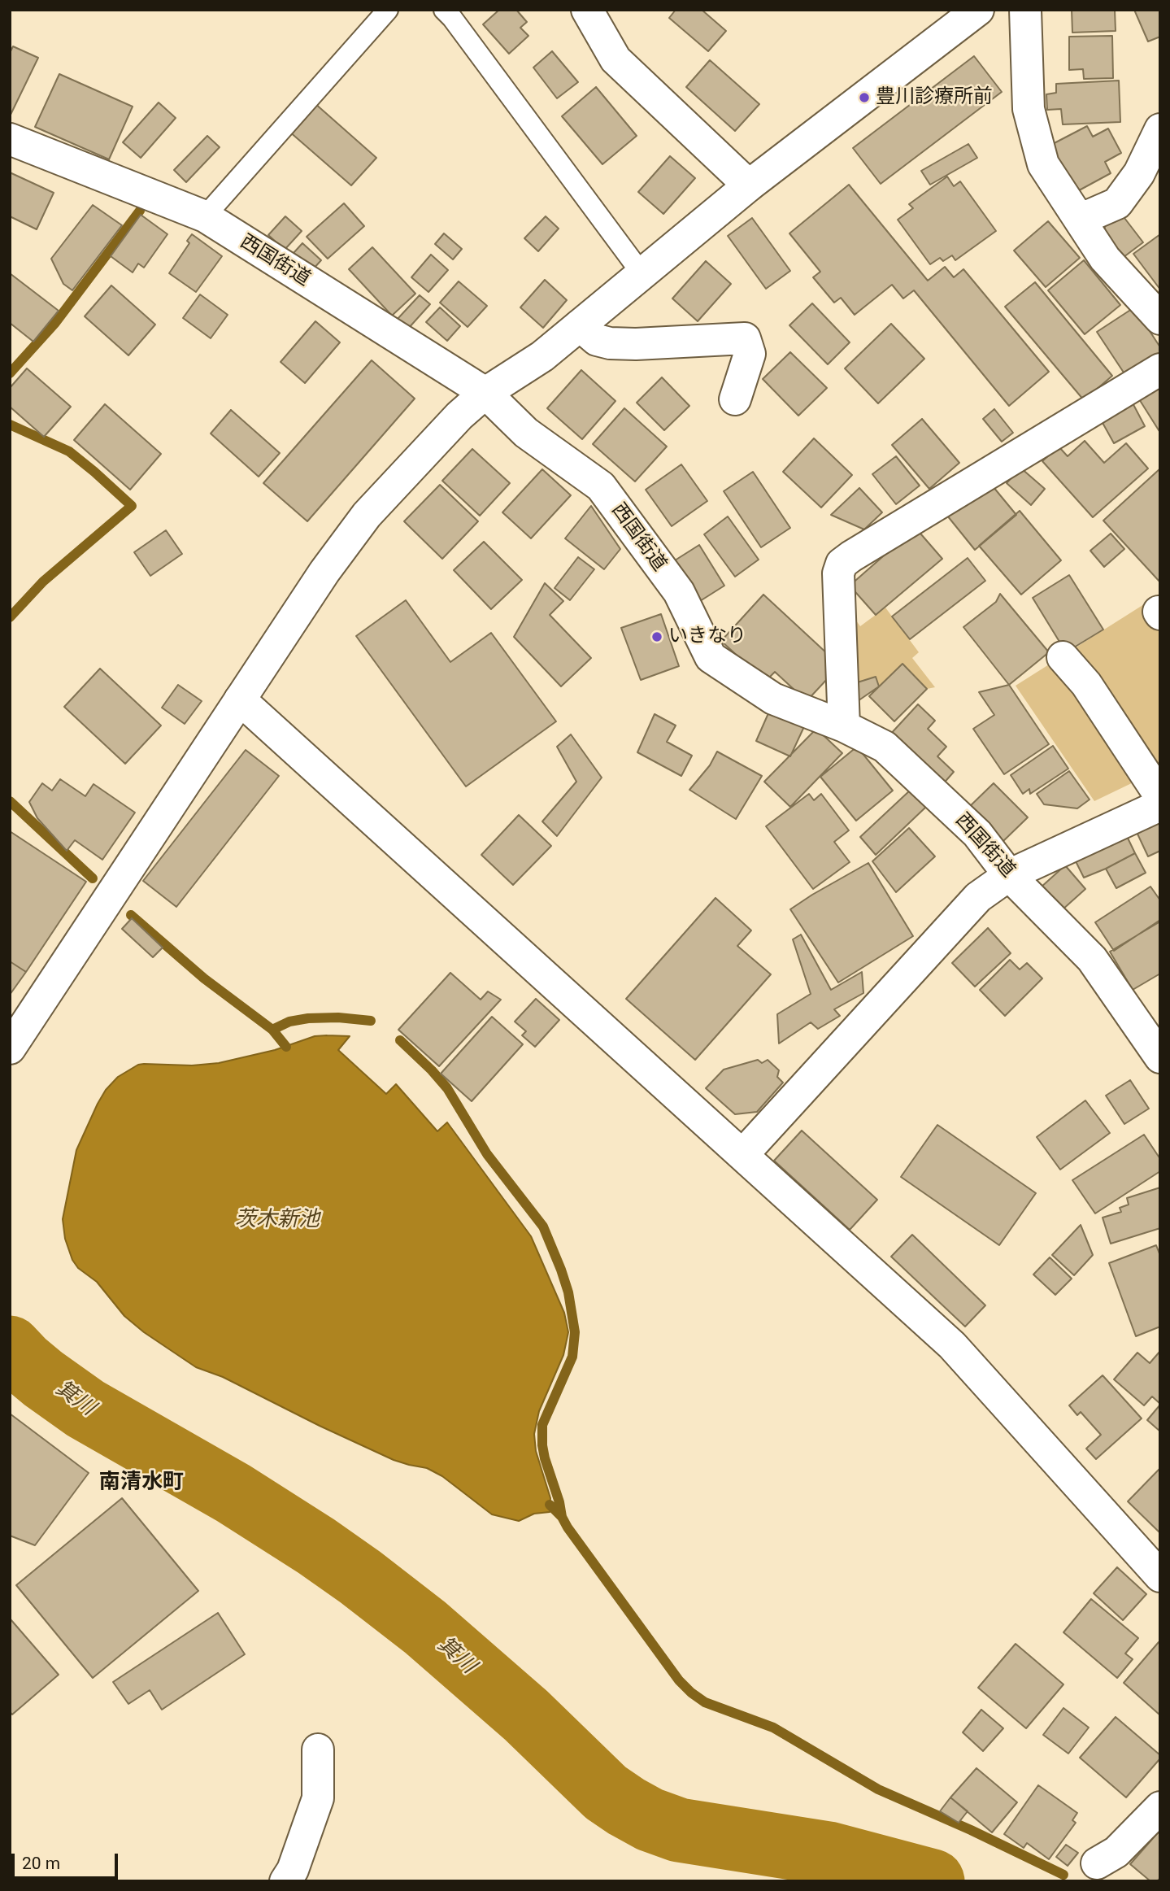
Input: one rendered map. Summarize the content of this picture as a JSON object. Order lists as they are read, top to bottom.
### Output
{
  "streets": {
    "street": ["西国街道"]
  },
  "districts": ["南清水町"],
  "water": ["茨木新池", "箕川"],
  "places": ["豊川診療所前", "いきなり"],
  "scale_bar": "20 m"
}
